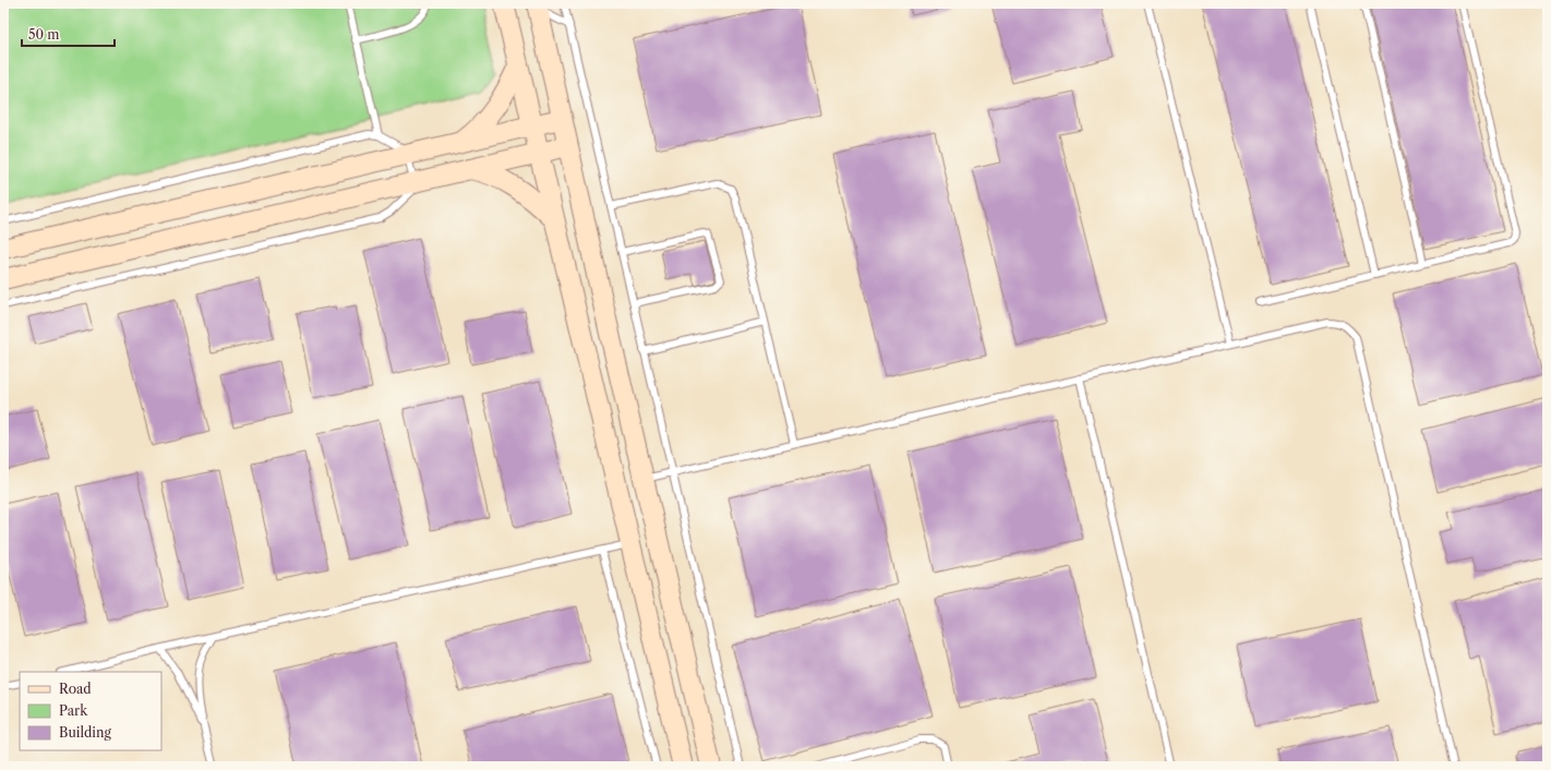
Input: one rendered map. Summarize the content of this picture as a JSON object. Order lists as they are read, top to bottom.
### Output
{
  "legend": ["Road", "Park", "Building"],
  "scale_bar": "50 m"
}
